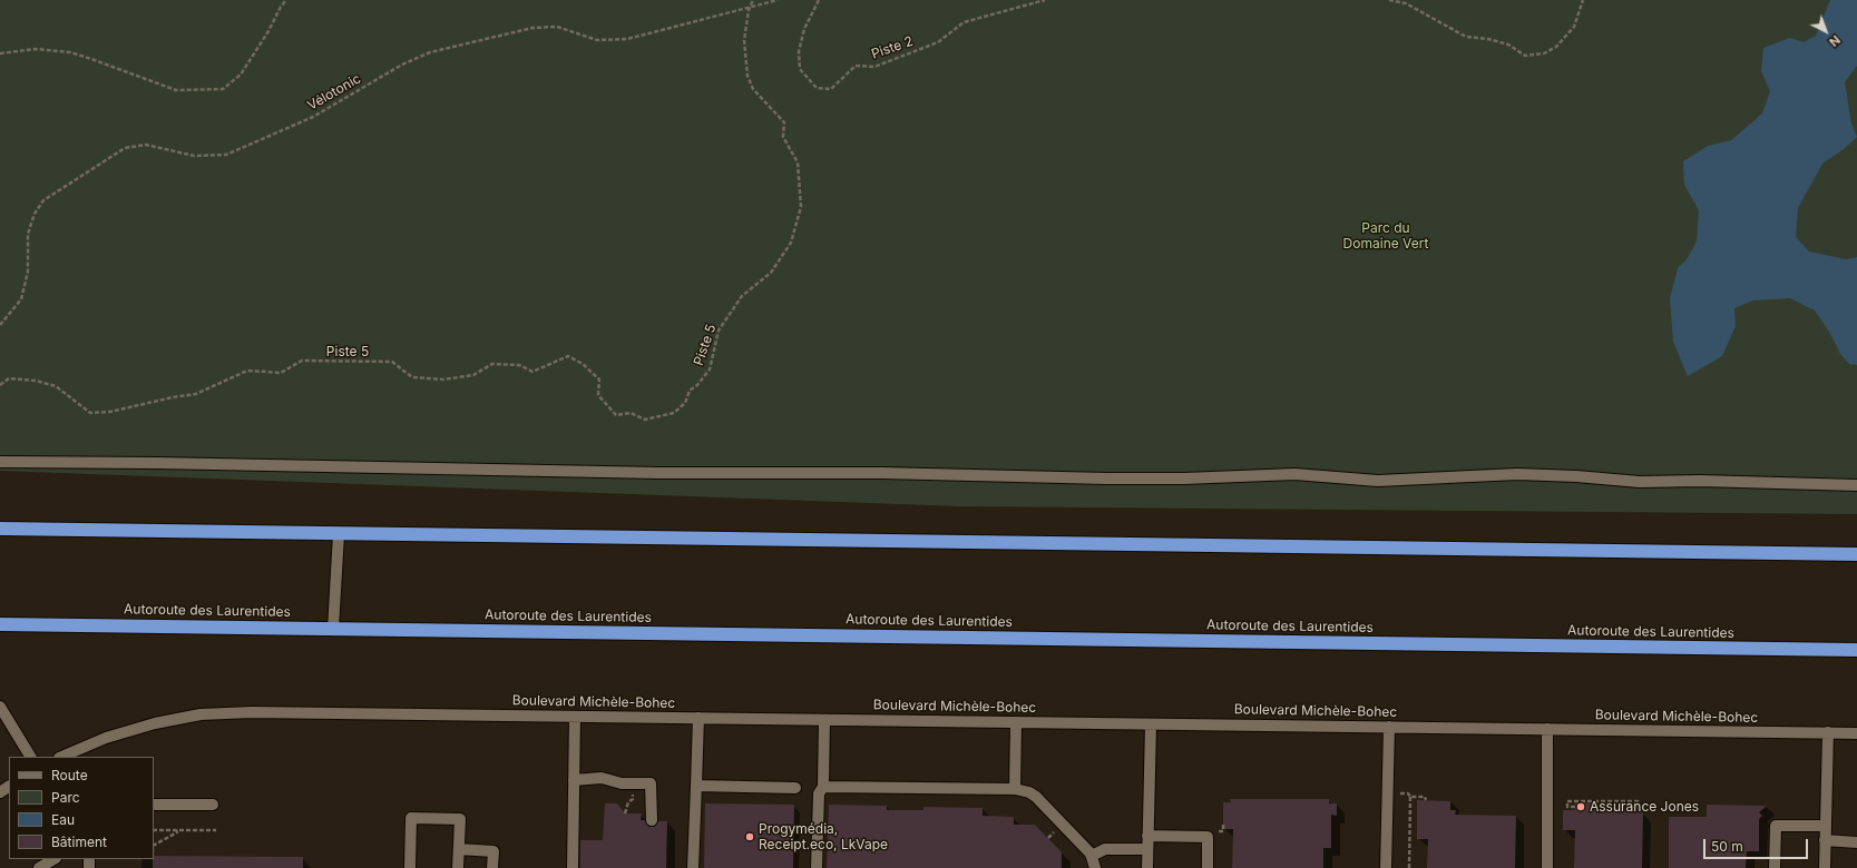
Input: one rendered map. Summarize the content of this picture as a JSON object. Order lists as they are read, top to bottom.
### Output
{
  "streets": {
    "highway": ["Autoroute des Laurentides"],
    "street": ["Boulevard Michèle-Bohec"],
    "path": ["Piste 2", "Vélotonic", "Piste 5"]
  },
  "crossings": [
    ["Vélotonic", "Piste 5"]
  ],
  "parks": ["Parc du Domaine Vert"],
  "places": ["Assurance Jones", "Progymédia, Receipt.eco, LkVape"],
  "legend": [
    "Route",
    "Parc",
    "Eau",
    "Bâtiment"
  ],
  "scale_bar": "50 m",
  "north": "bottom right"
}
